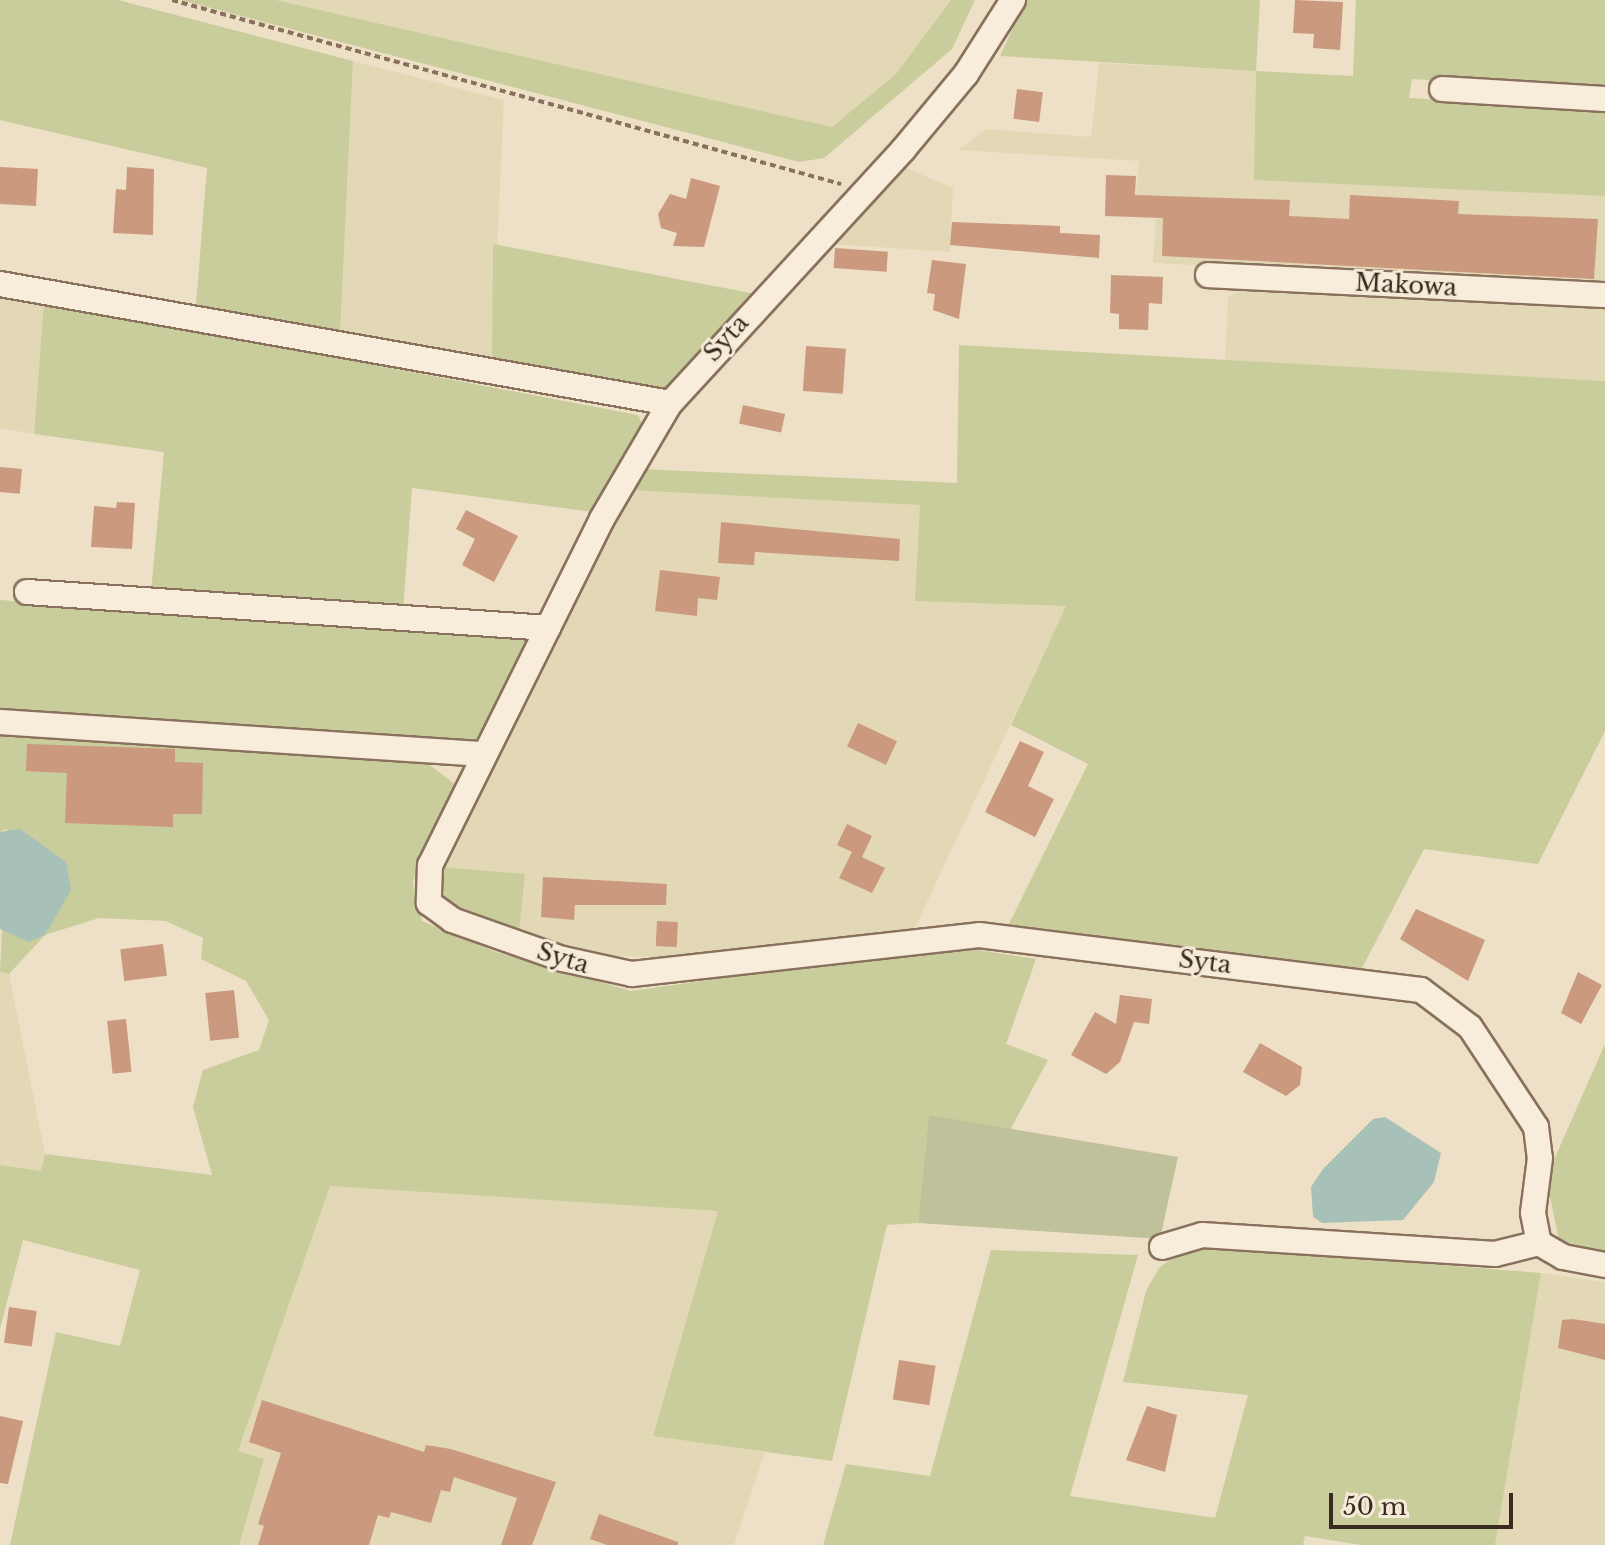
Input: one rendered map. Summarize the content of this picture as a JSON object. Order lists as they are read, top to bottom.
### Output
{
  "streets": {
    "street": ["Makowa", "Syta"]
  },
  "scale_bar": "50 m"
}
